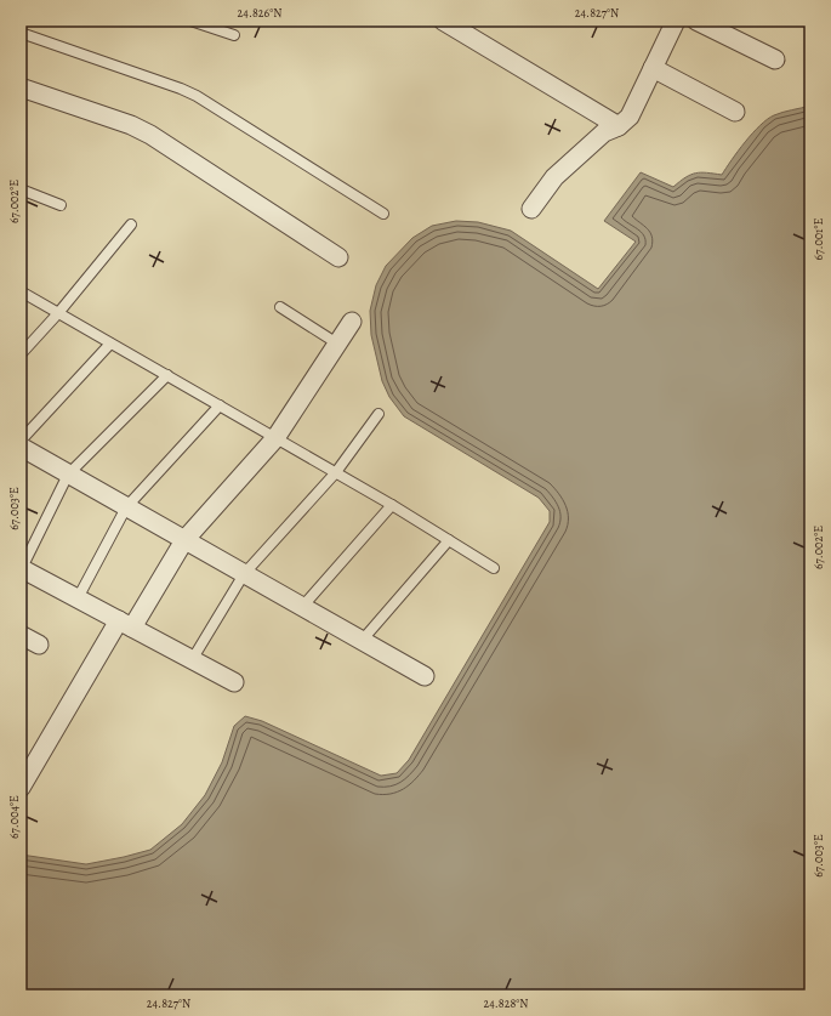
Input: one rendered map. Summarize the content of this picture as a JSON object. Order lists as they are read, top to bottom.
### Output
{
  "coordinates": [
    "24.826°N",
    "24.827°N",
    "67.002°E",
    "67.001°E",
    "67.003°E",
    "67.004°E",
    "24.828°N"
  ]
}
